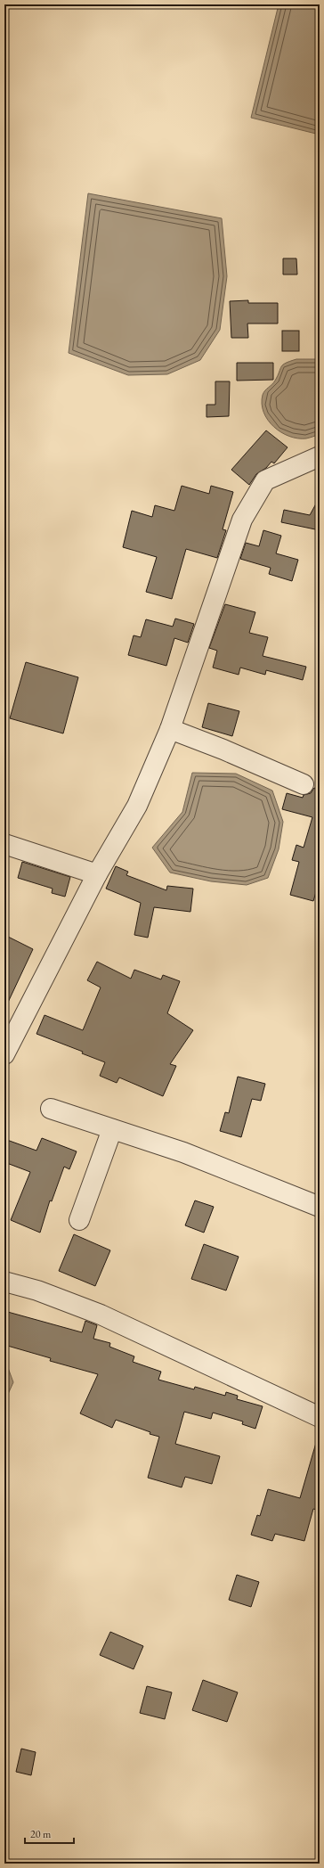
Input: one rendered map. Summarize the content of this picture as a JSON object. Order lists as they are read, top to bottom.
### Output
{
  "scale_bar": "20 m"
}
